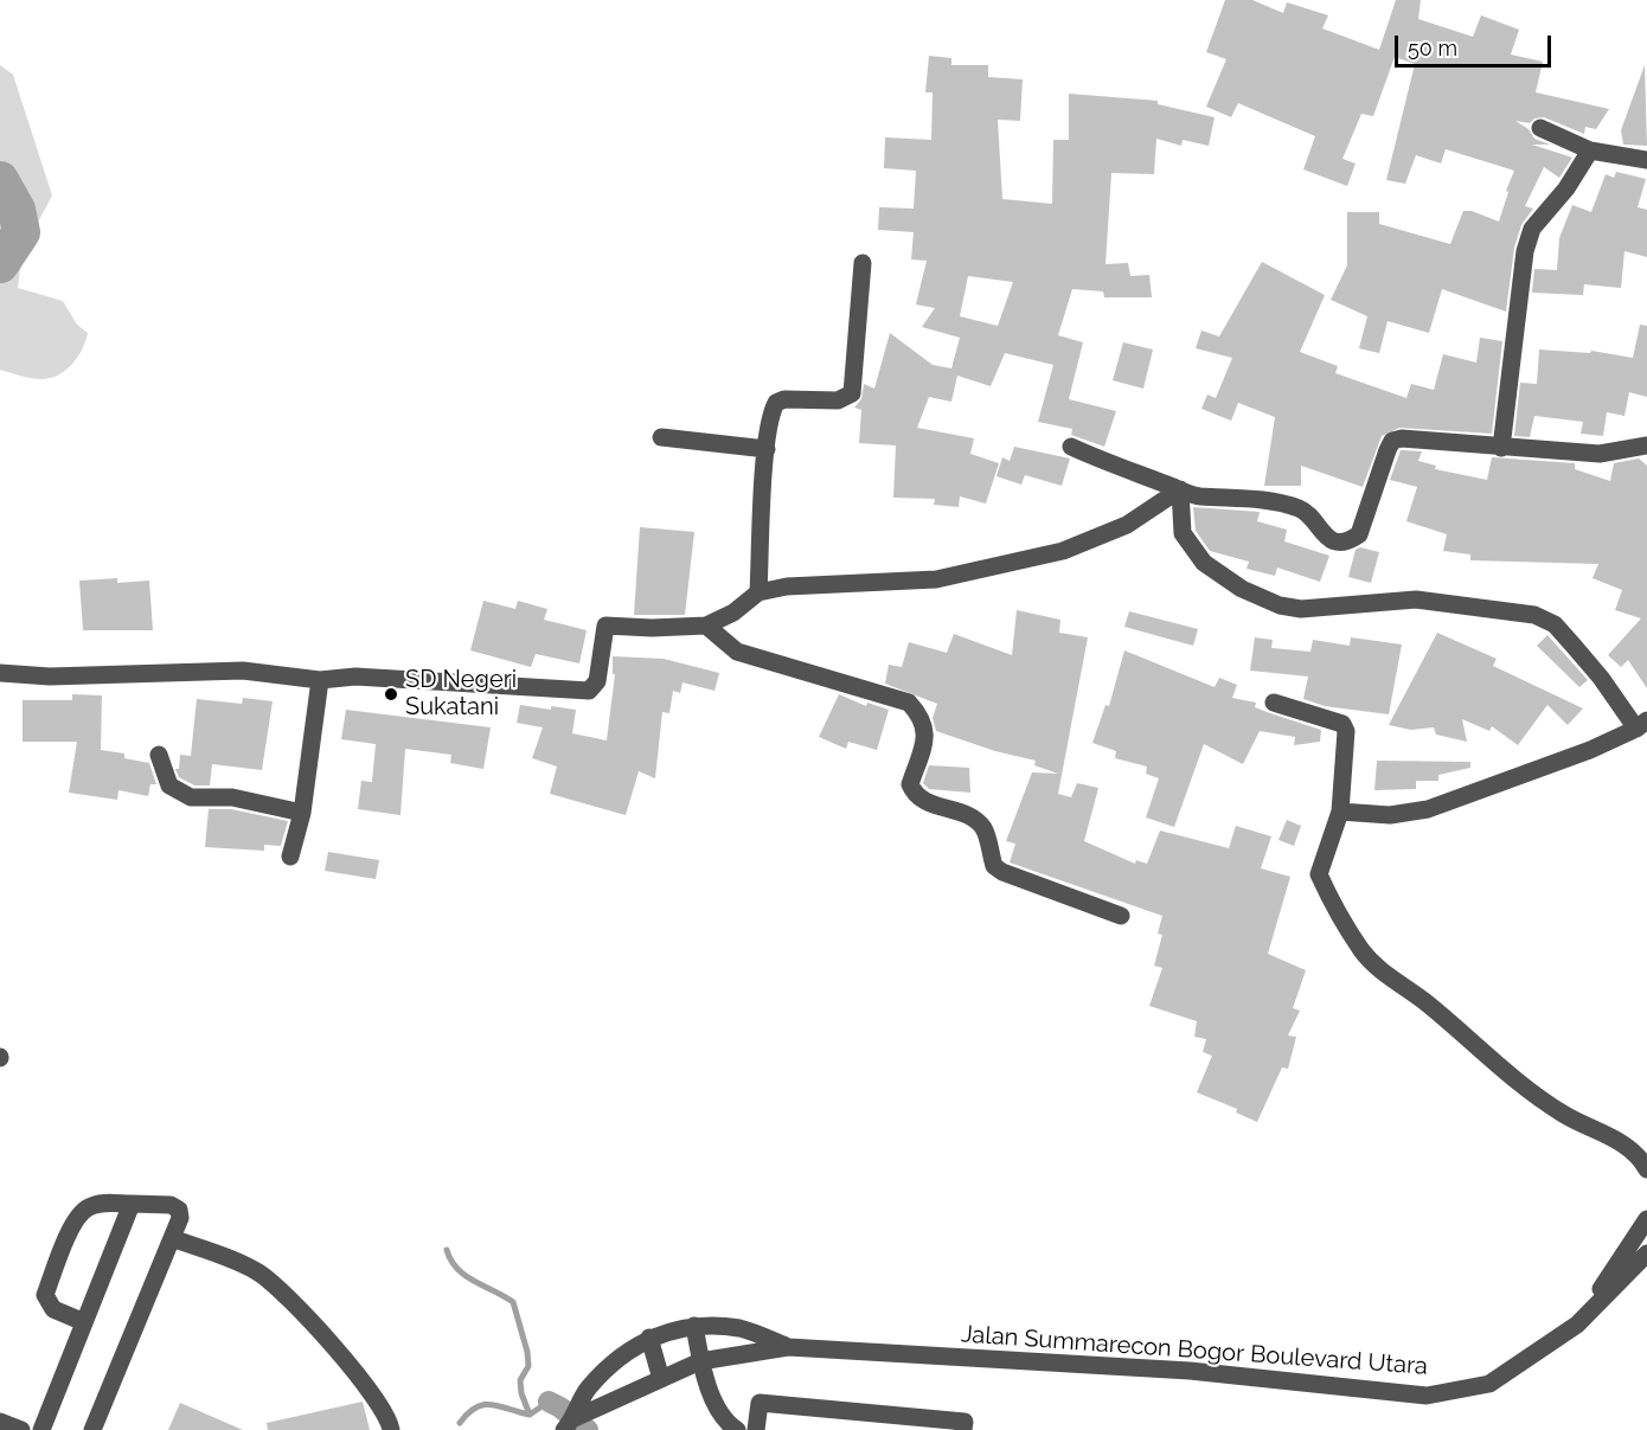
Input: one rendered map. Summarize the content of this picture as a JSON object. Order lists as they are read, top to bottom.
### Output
{
  "streets": {
    "street": ["Jalan Summarecon Bogor Boulevard Utara"]
  },
  "places": ["SD Negeri Sukatani"],
  "scale_bar": "50 m"
}
